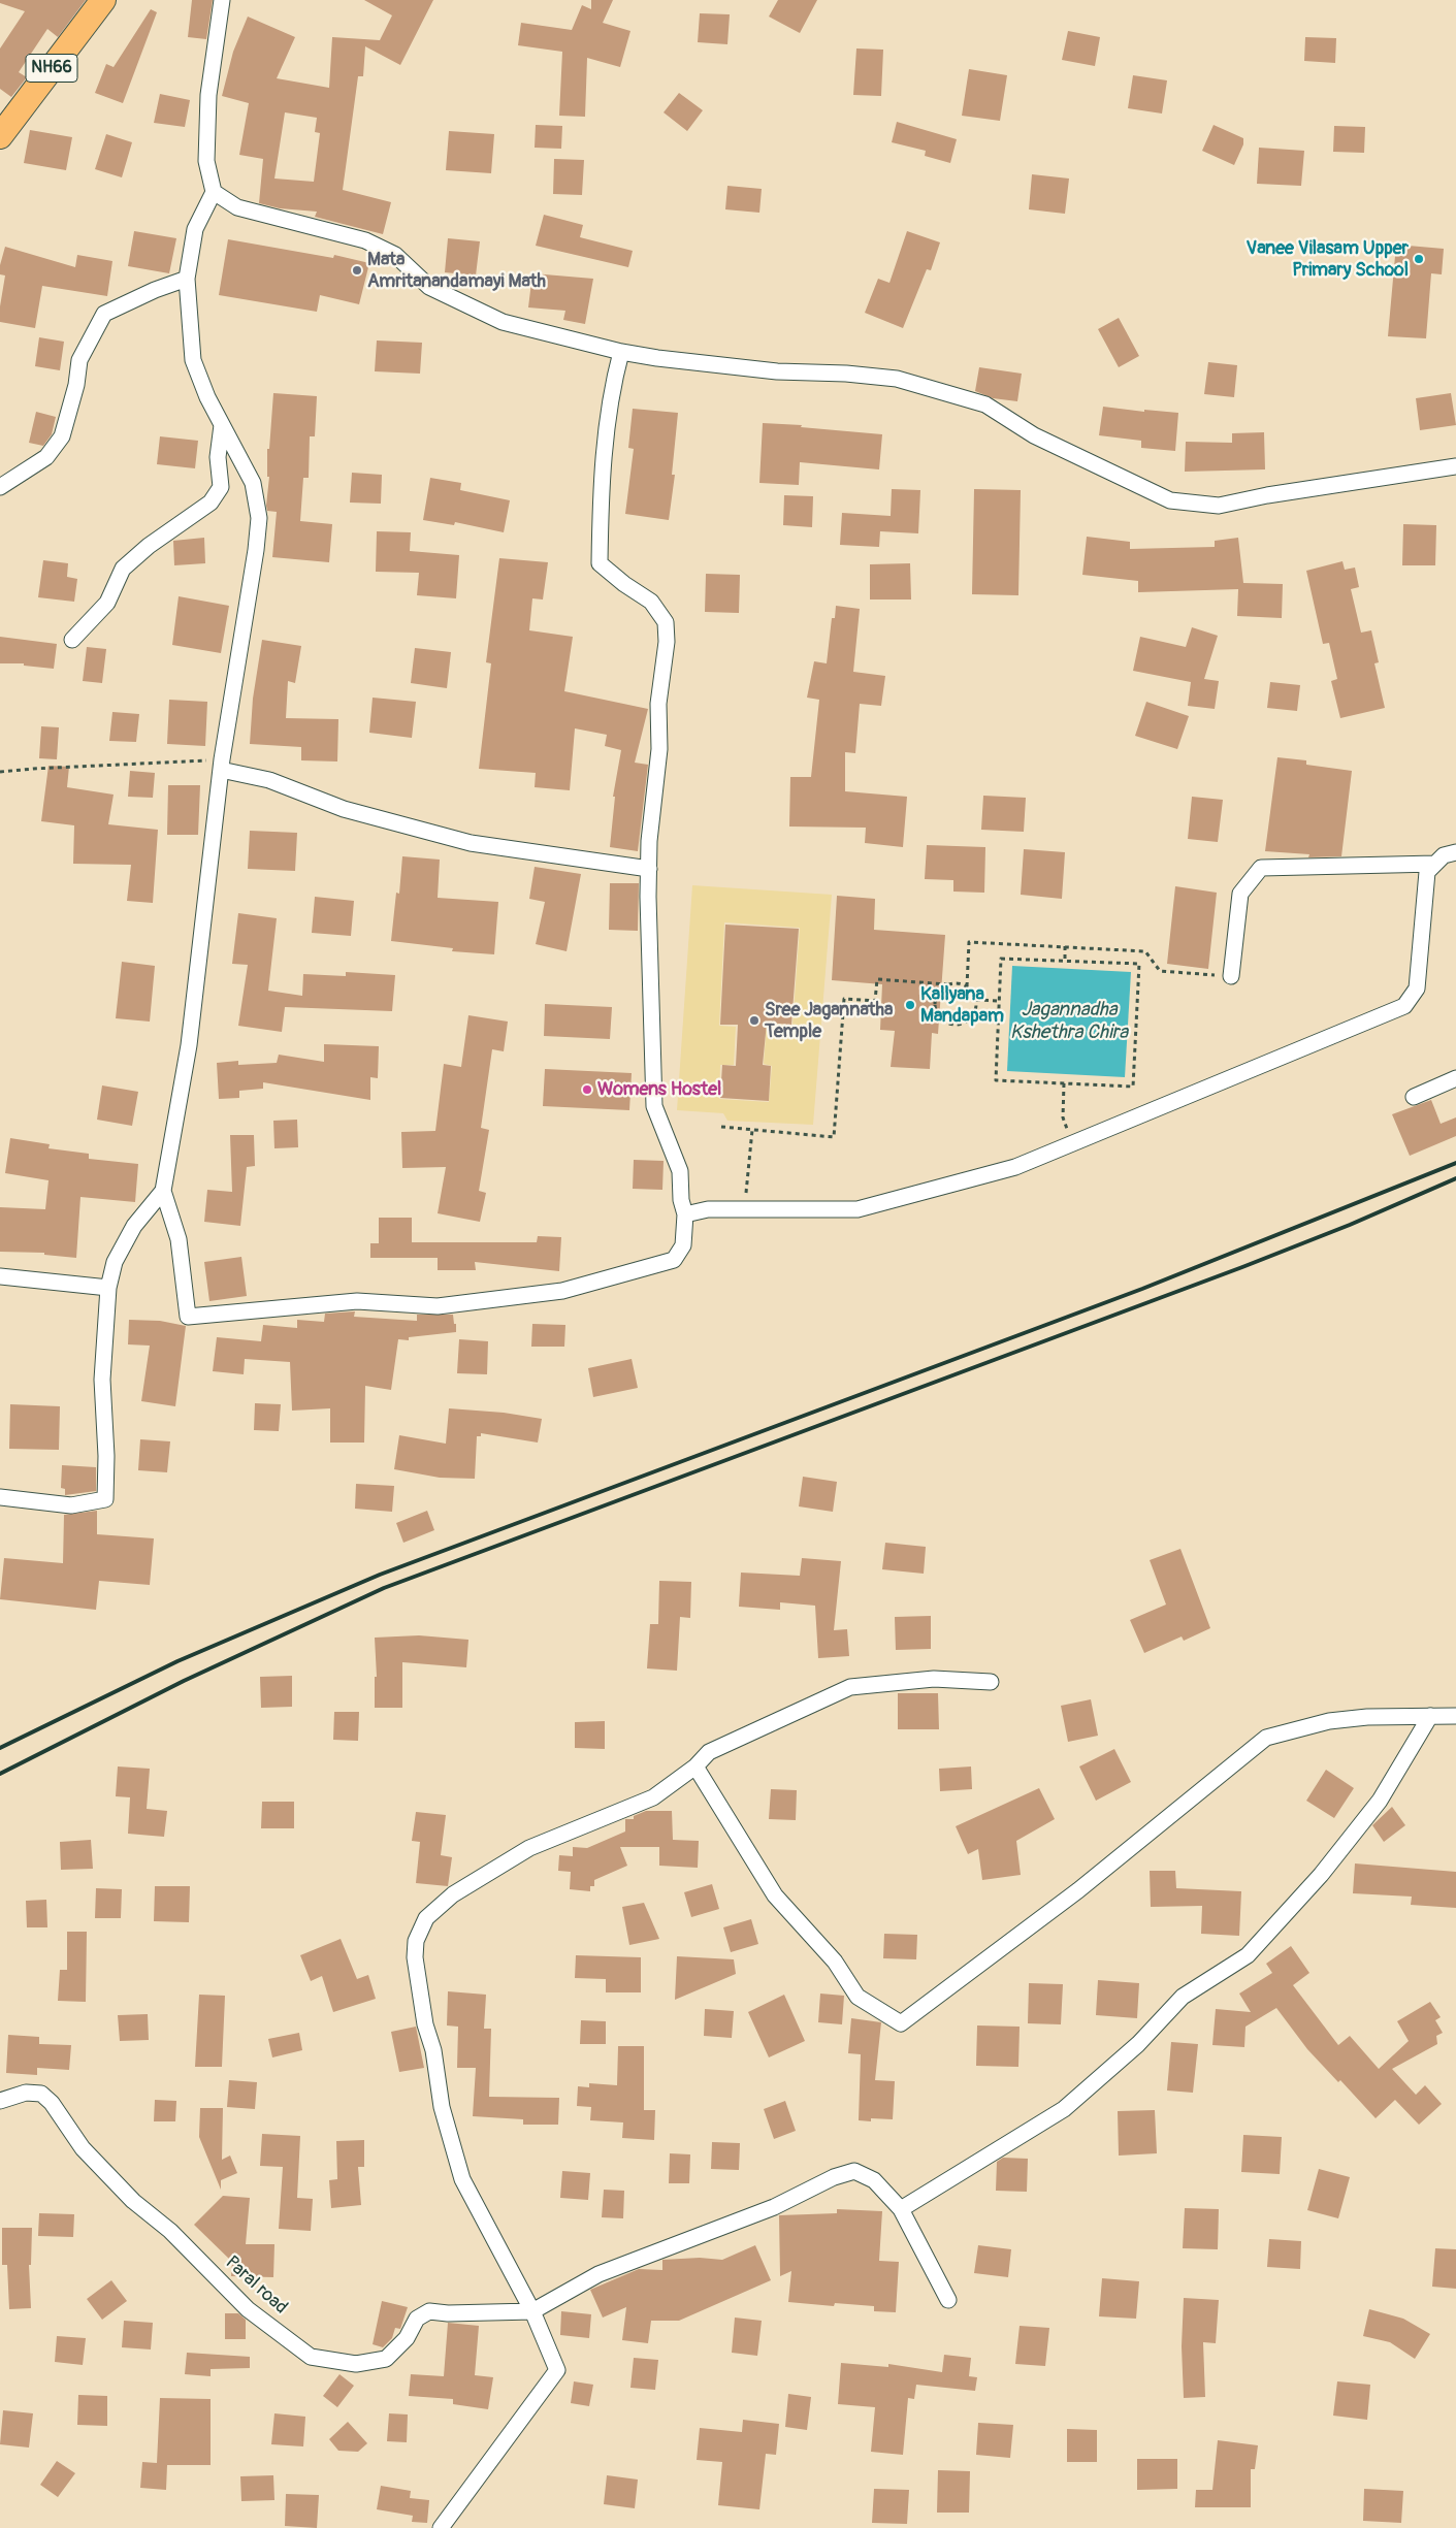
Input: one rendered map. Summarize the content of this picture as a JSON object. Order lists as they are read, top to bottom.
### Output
{
  "streets": {
    "main road": ["NH66"],
    "street": ["Paral road"]
  },
  "water": ["Jagannadha Kshethra Chira"],
  "places": [
    "Vanee Vilasam Upper Primary School",
    "Mata Amritanandamayi Math",
    "Kallyana Mandapam",
    "Sree Jagannatha Temple",
    "Womens Hostel"
  ]
}
